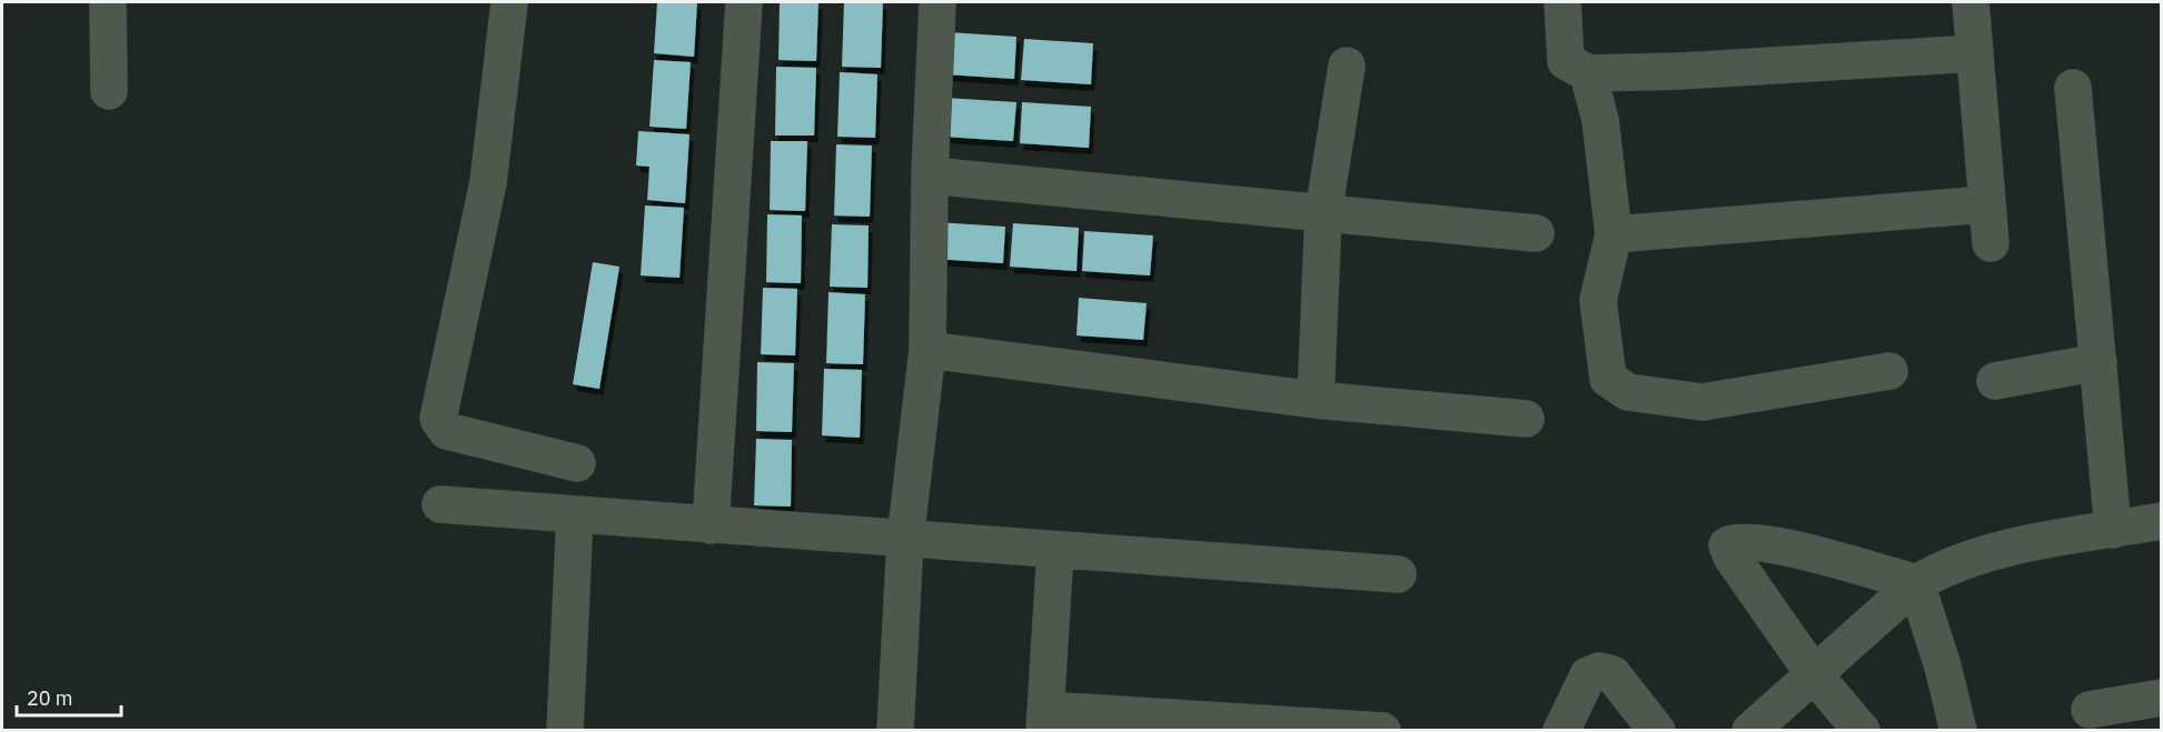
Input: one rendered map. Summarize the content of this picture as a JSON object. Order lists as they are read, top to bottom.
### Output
{
  "scale_bar": "20 m"
}
